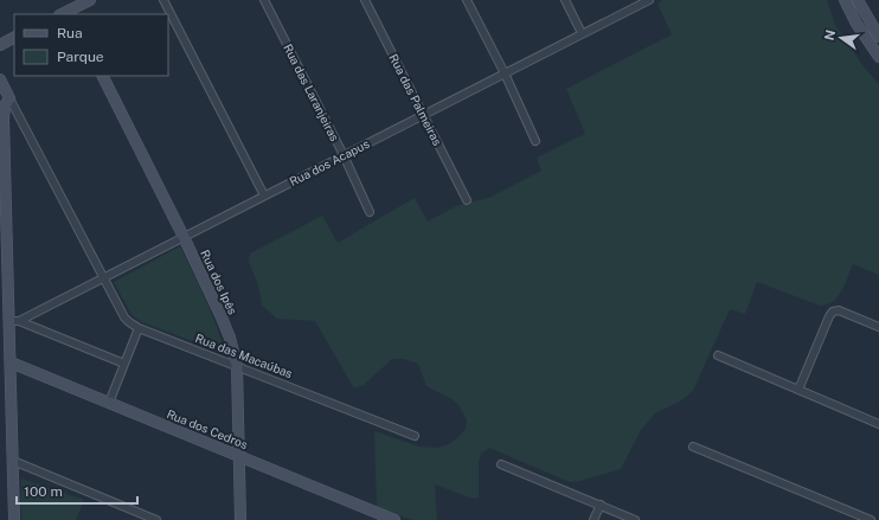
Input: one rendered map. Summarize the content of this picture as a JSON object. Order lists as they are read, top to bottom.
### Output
{
  "streets": {
    "street": [
      "Rua das Laranjeiras",
      "Rua das Palmeiras",
      "Rua dos Acapus",
      "Rua dos Ipês",
      "Rua das Macaúbas",
      "Rua dos Cedros"
    ]
  },
  "crossings": [
    ["Rua das Laranjeiras", "Rua dos Acapus"],
    ["Rua das Palmeiras", "Rua dos Acapus"],
    ["Rua dos Acapus", "Rua dos Ipês"],
    ["Rua dos Ipês", "Rua das Macaúbas"],
    ["Rua dos Ipês", "Rua dos Cedros"]
  ],
  "legend": ["Rua", "Parque"],
  "scale_bar": "100 m",
  "north": "left"
}
